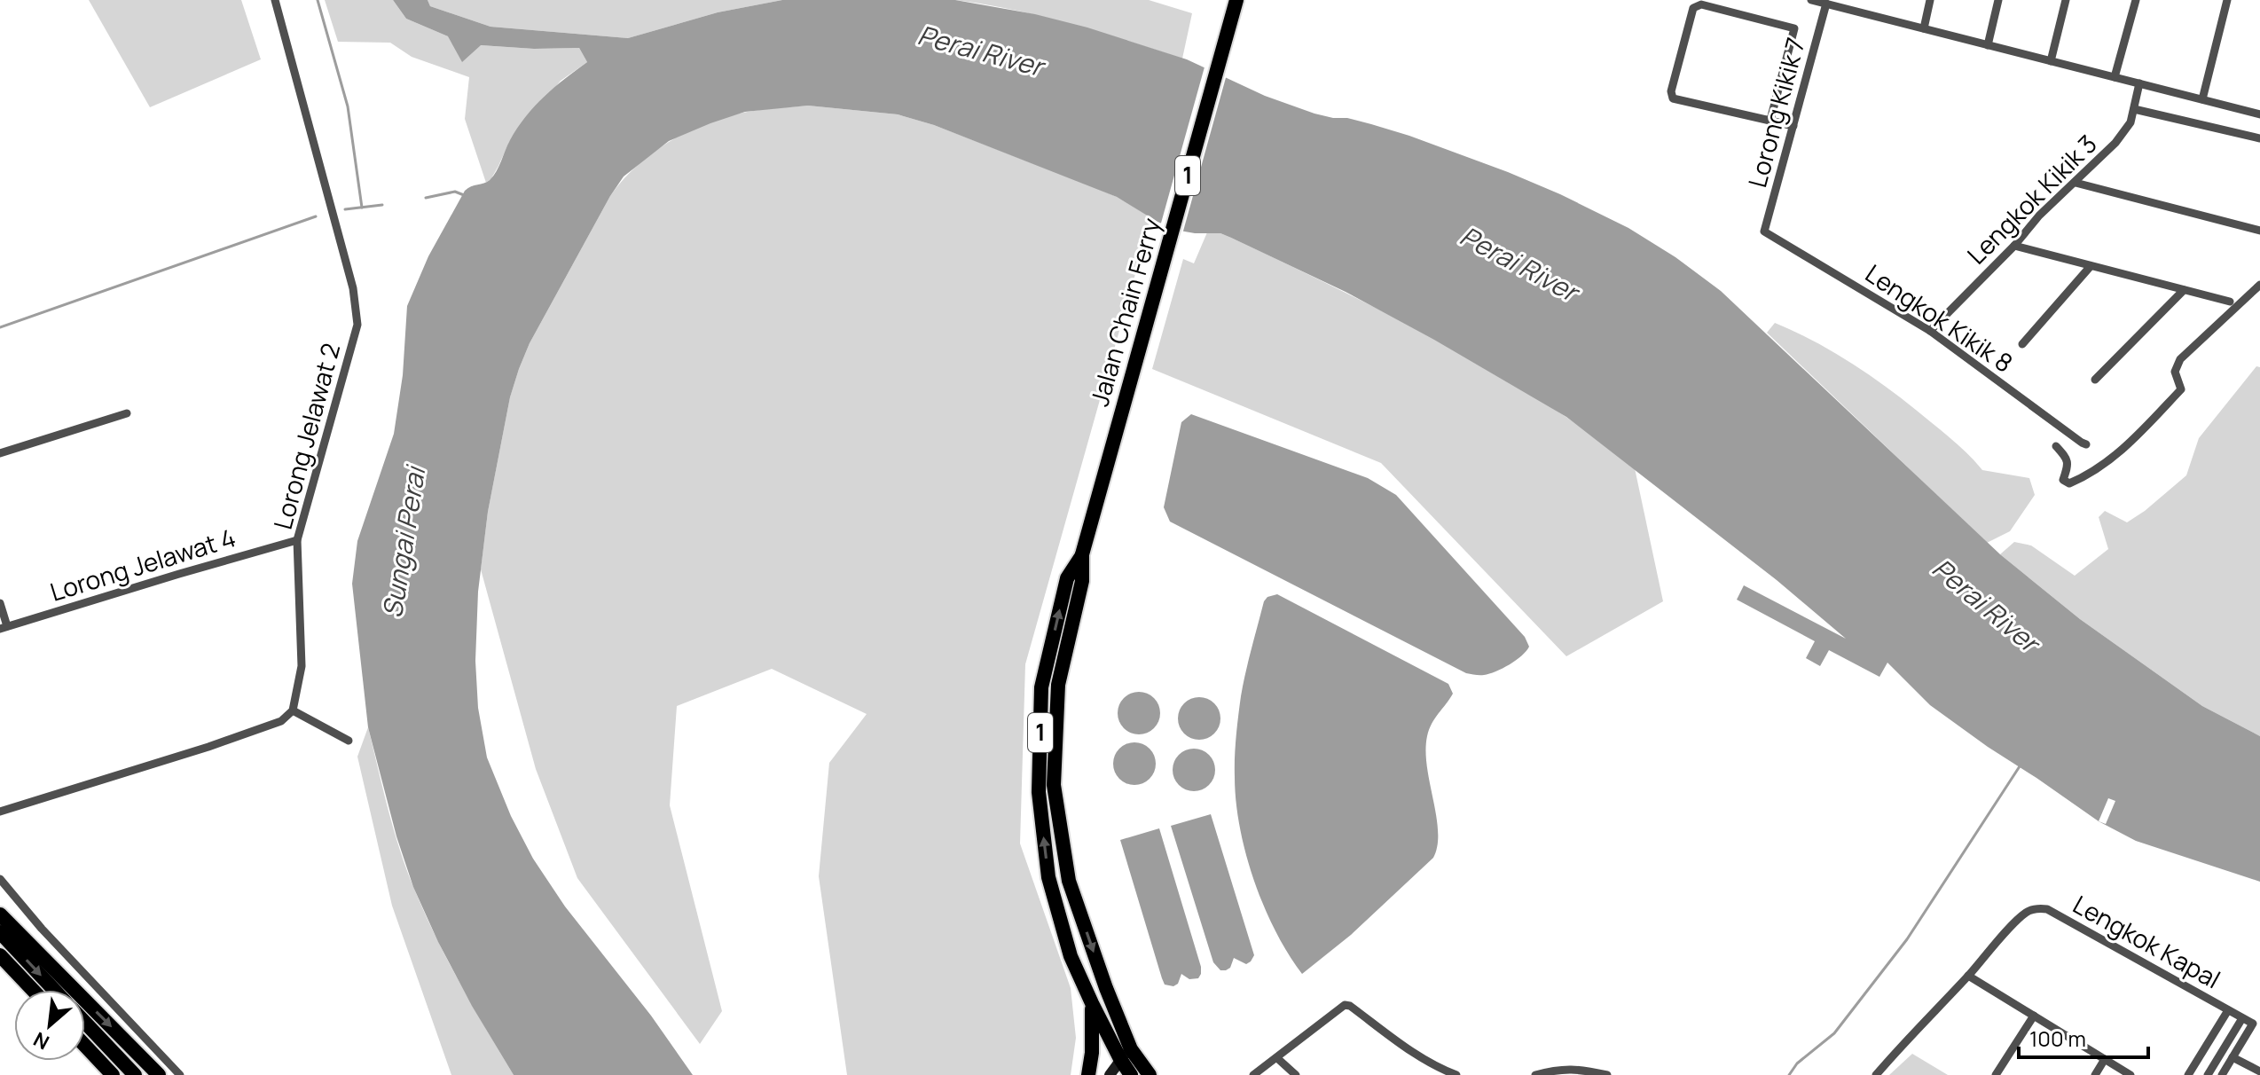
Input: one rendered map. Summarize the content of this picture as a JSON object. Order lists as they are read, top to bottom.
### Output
{
  "streets": {
    "highway": ["1", "Jalan Chain Ferry"],
    "street": [
      "Lorong Kikik 7",
      "Lengkok Kikik 3",
      "Lengkok Kikik 8",
      "Lorong Jelawat 2",
      "Lorong Jelawat 4",
      "Lengkok Kapal"
    ]
  },
  "crossings": [
    ["Lorong Kikik 7", "Lengkok Kikik 8"],
    ["Lengkok Kikik 3", "Lengkok Kikik 8"],
    ["Lorong Jelawat 2", "Lorong Jelawat 4"]
  ],
  "water": ["Perai River", "Sungai Perai"],
  "scale_bar": "100 m",
  "north": "bottom left"
}
